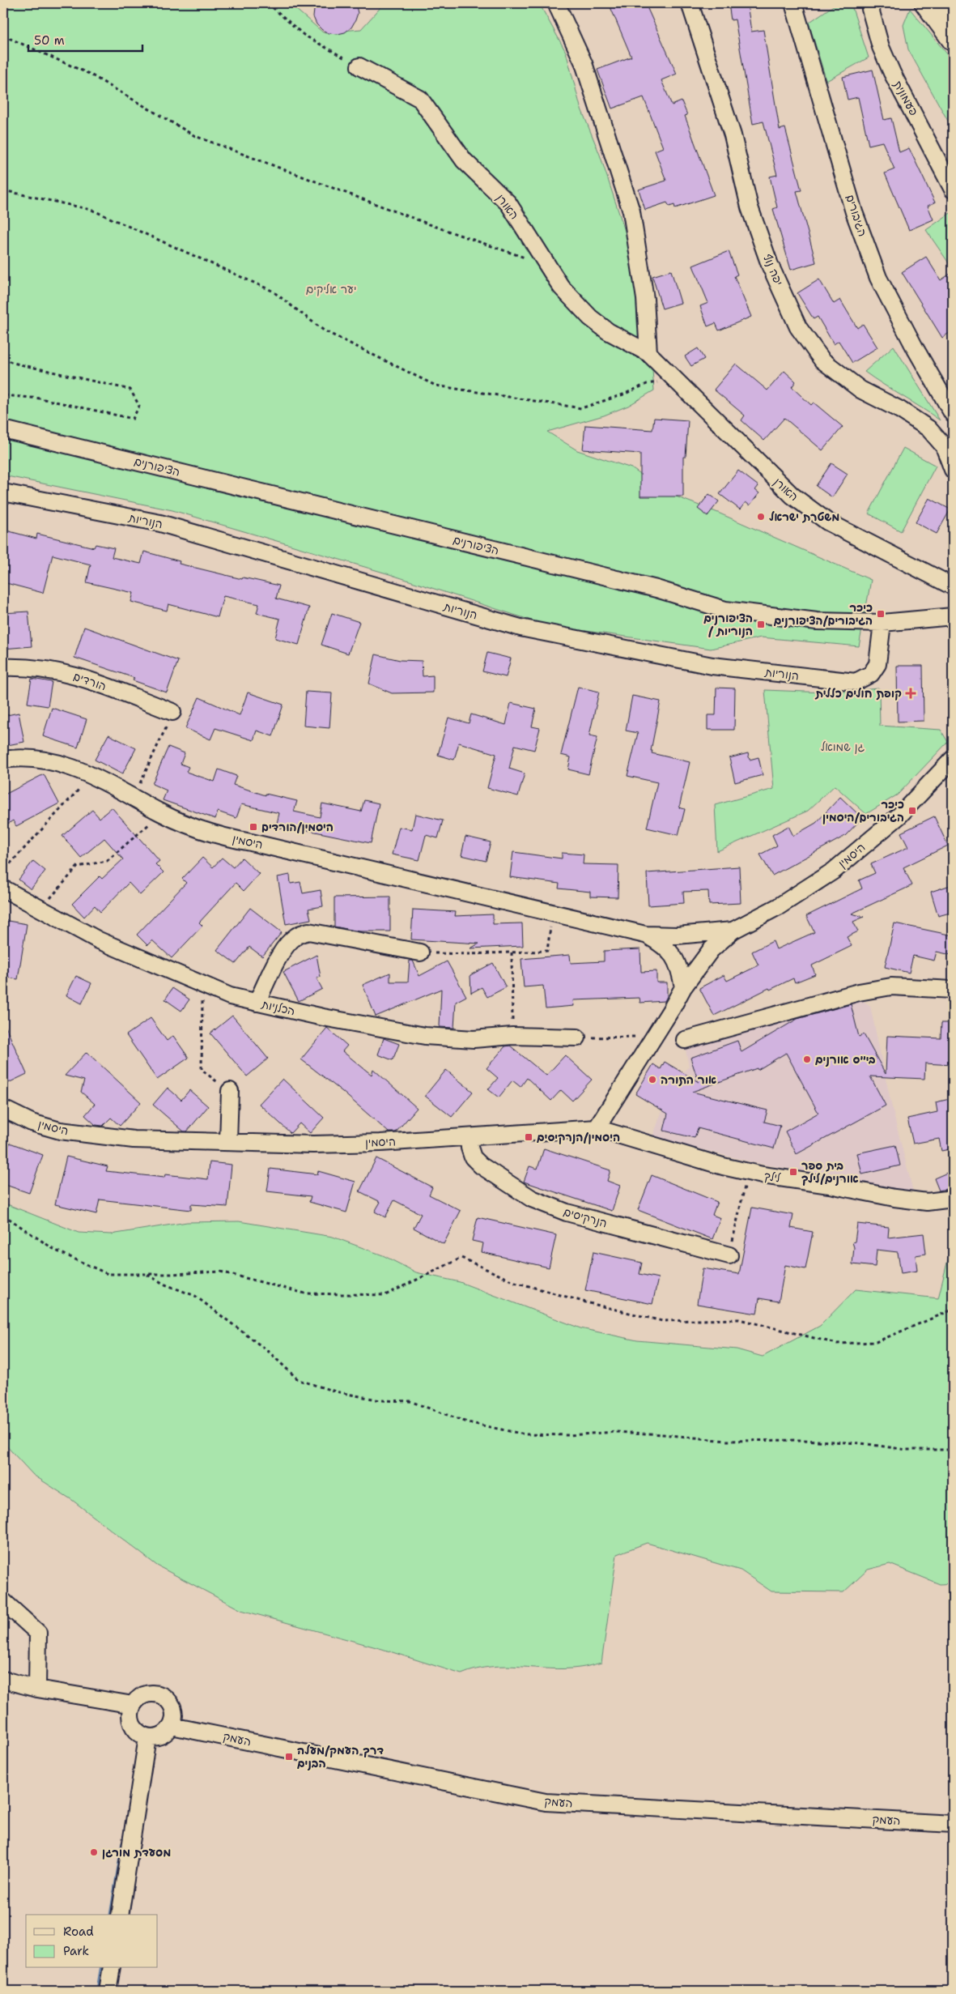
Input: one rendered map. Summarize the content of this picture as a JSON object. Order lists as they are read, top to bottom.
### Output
{
  "streets": {
    "street": [
      "פעמונית",
      "האורן",
      "הגיבורים",
      "יפה נוף",
      "הציפורנים",
      "הנוריות",
      "הורדים",
      "היסמין",
      "הכלניות",
      "לילך",
      "הנרקיסים",
      "העמק"
    ]
  },
  "crossings": [
    ["הציפורנים", "הנוריות"],
    ["היסמין", "לילך"],
    ["היסמין", "הנרקיסים"]
  ],
  "parks": ["יער אליקים", "גן שמואל"],
  "places": {
    "other": [
      "משטרת ישראל",
      "בי\"ס אורנים",
      "אור התורה",
      "מסעדת מורגן"
    ],
    "transit": [
      "כיכר הגיבורים/הציפורנים",
      "הציפורנים / הנוריות",
      "כיכר הגיבורים/היסמין",
      "היסמין/הורדים",
      "היסמין/הנרקיסים",
      "בית ספר אורנים/לילך",
      "דרך העמק/מעלה הבנים"
    ],
    "health": ["קופת חולים כללית"]
  },
  "legend": ["Road", "Park"],
  "scale_bar": "50 m"
}
